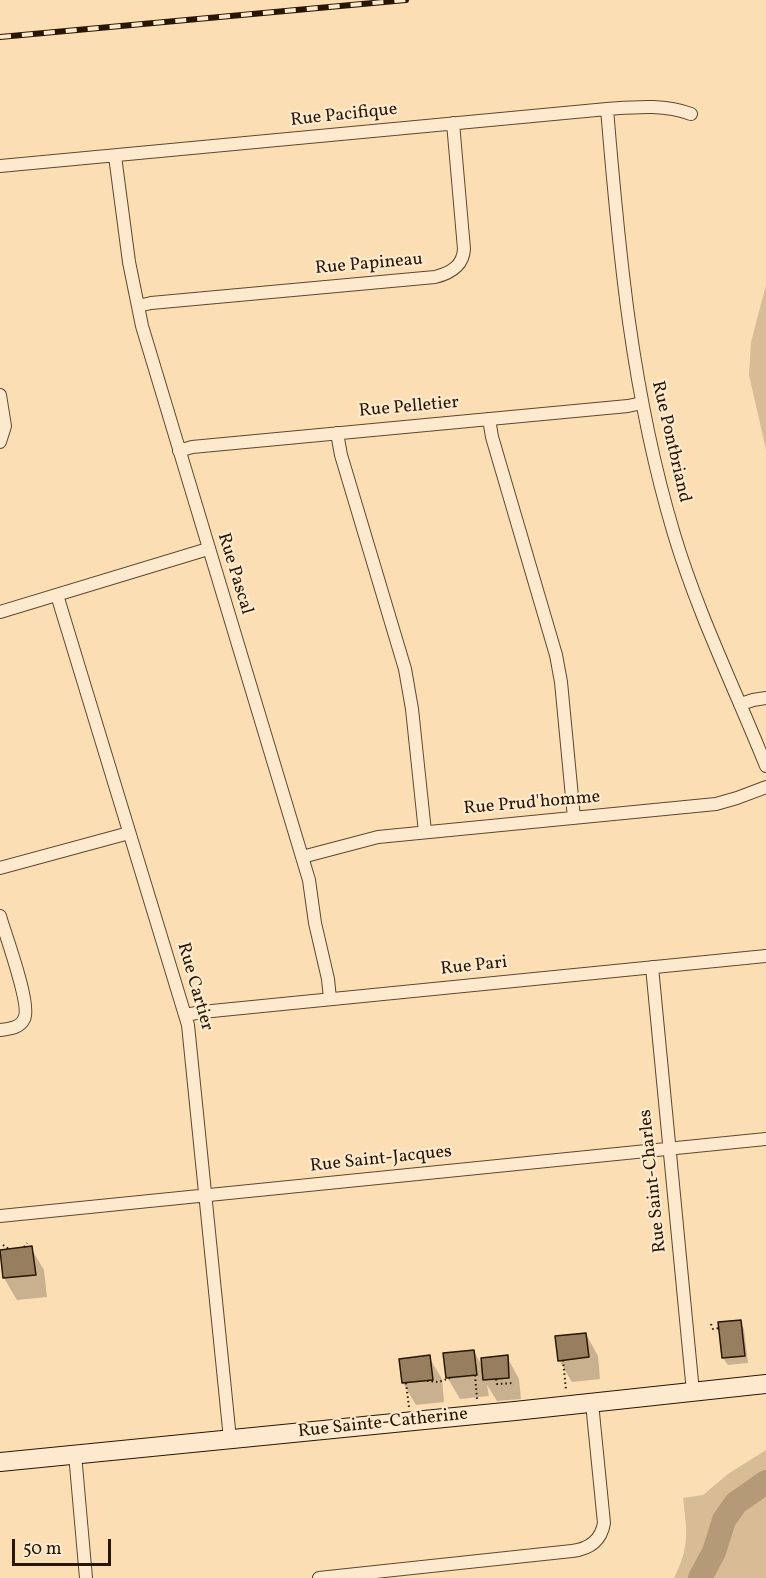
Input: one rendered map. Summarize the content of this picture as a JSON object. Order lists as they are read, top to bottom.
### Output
{
  "streets": {
    "street": [
      "Rue Pacifique",
      "Rue Papineau",
      "Rue Pelletier",
      "Rue Pontbriand",
      "Rue Pascal",
      "Rue Prud'homme",
      "Rue Pari",
      "Rue Cartier",
      "Rue Saint-Jacques",
      "Rue Saint-Charles",
      "Rue Sainte-Catherine"
    ]
  },
  "crossings": [
    ["Rue Pacifique", "Rue Papineau"],
    ["Rue Pacifique", "Rue Pontbriand"],
    ["Rue Pacifique", "Rue Pascal"],
    ["Rue Papineau", "Rue Pascal"],
    ["Rue Pelletier", "Rue Pontbriand"],
    ["Rue Pelletier", "Rue Pascal"],
    ["Rue Pascal", "Rue Prud'homme"],
    ["Rue Pascal", "Rue Pari"],
    ["Rue Pari", "Rue Cartier"],
    ["Rue Pari", "Rue Saint-Charles"],
    ["Rue Cartier", "Rue Saint-Jacques"],
    ["Rue Cartier", "Rue Sainte-Catherine"],
    ["Rue Saint-Jacques", "Rue Saint-Charles"],
    ["Rue Saint-Charles", "Rue Sainte-Catherine"]
  ],
  "scale_bar": "50 m"
}
